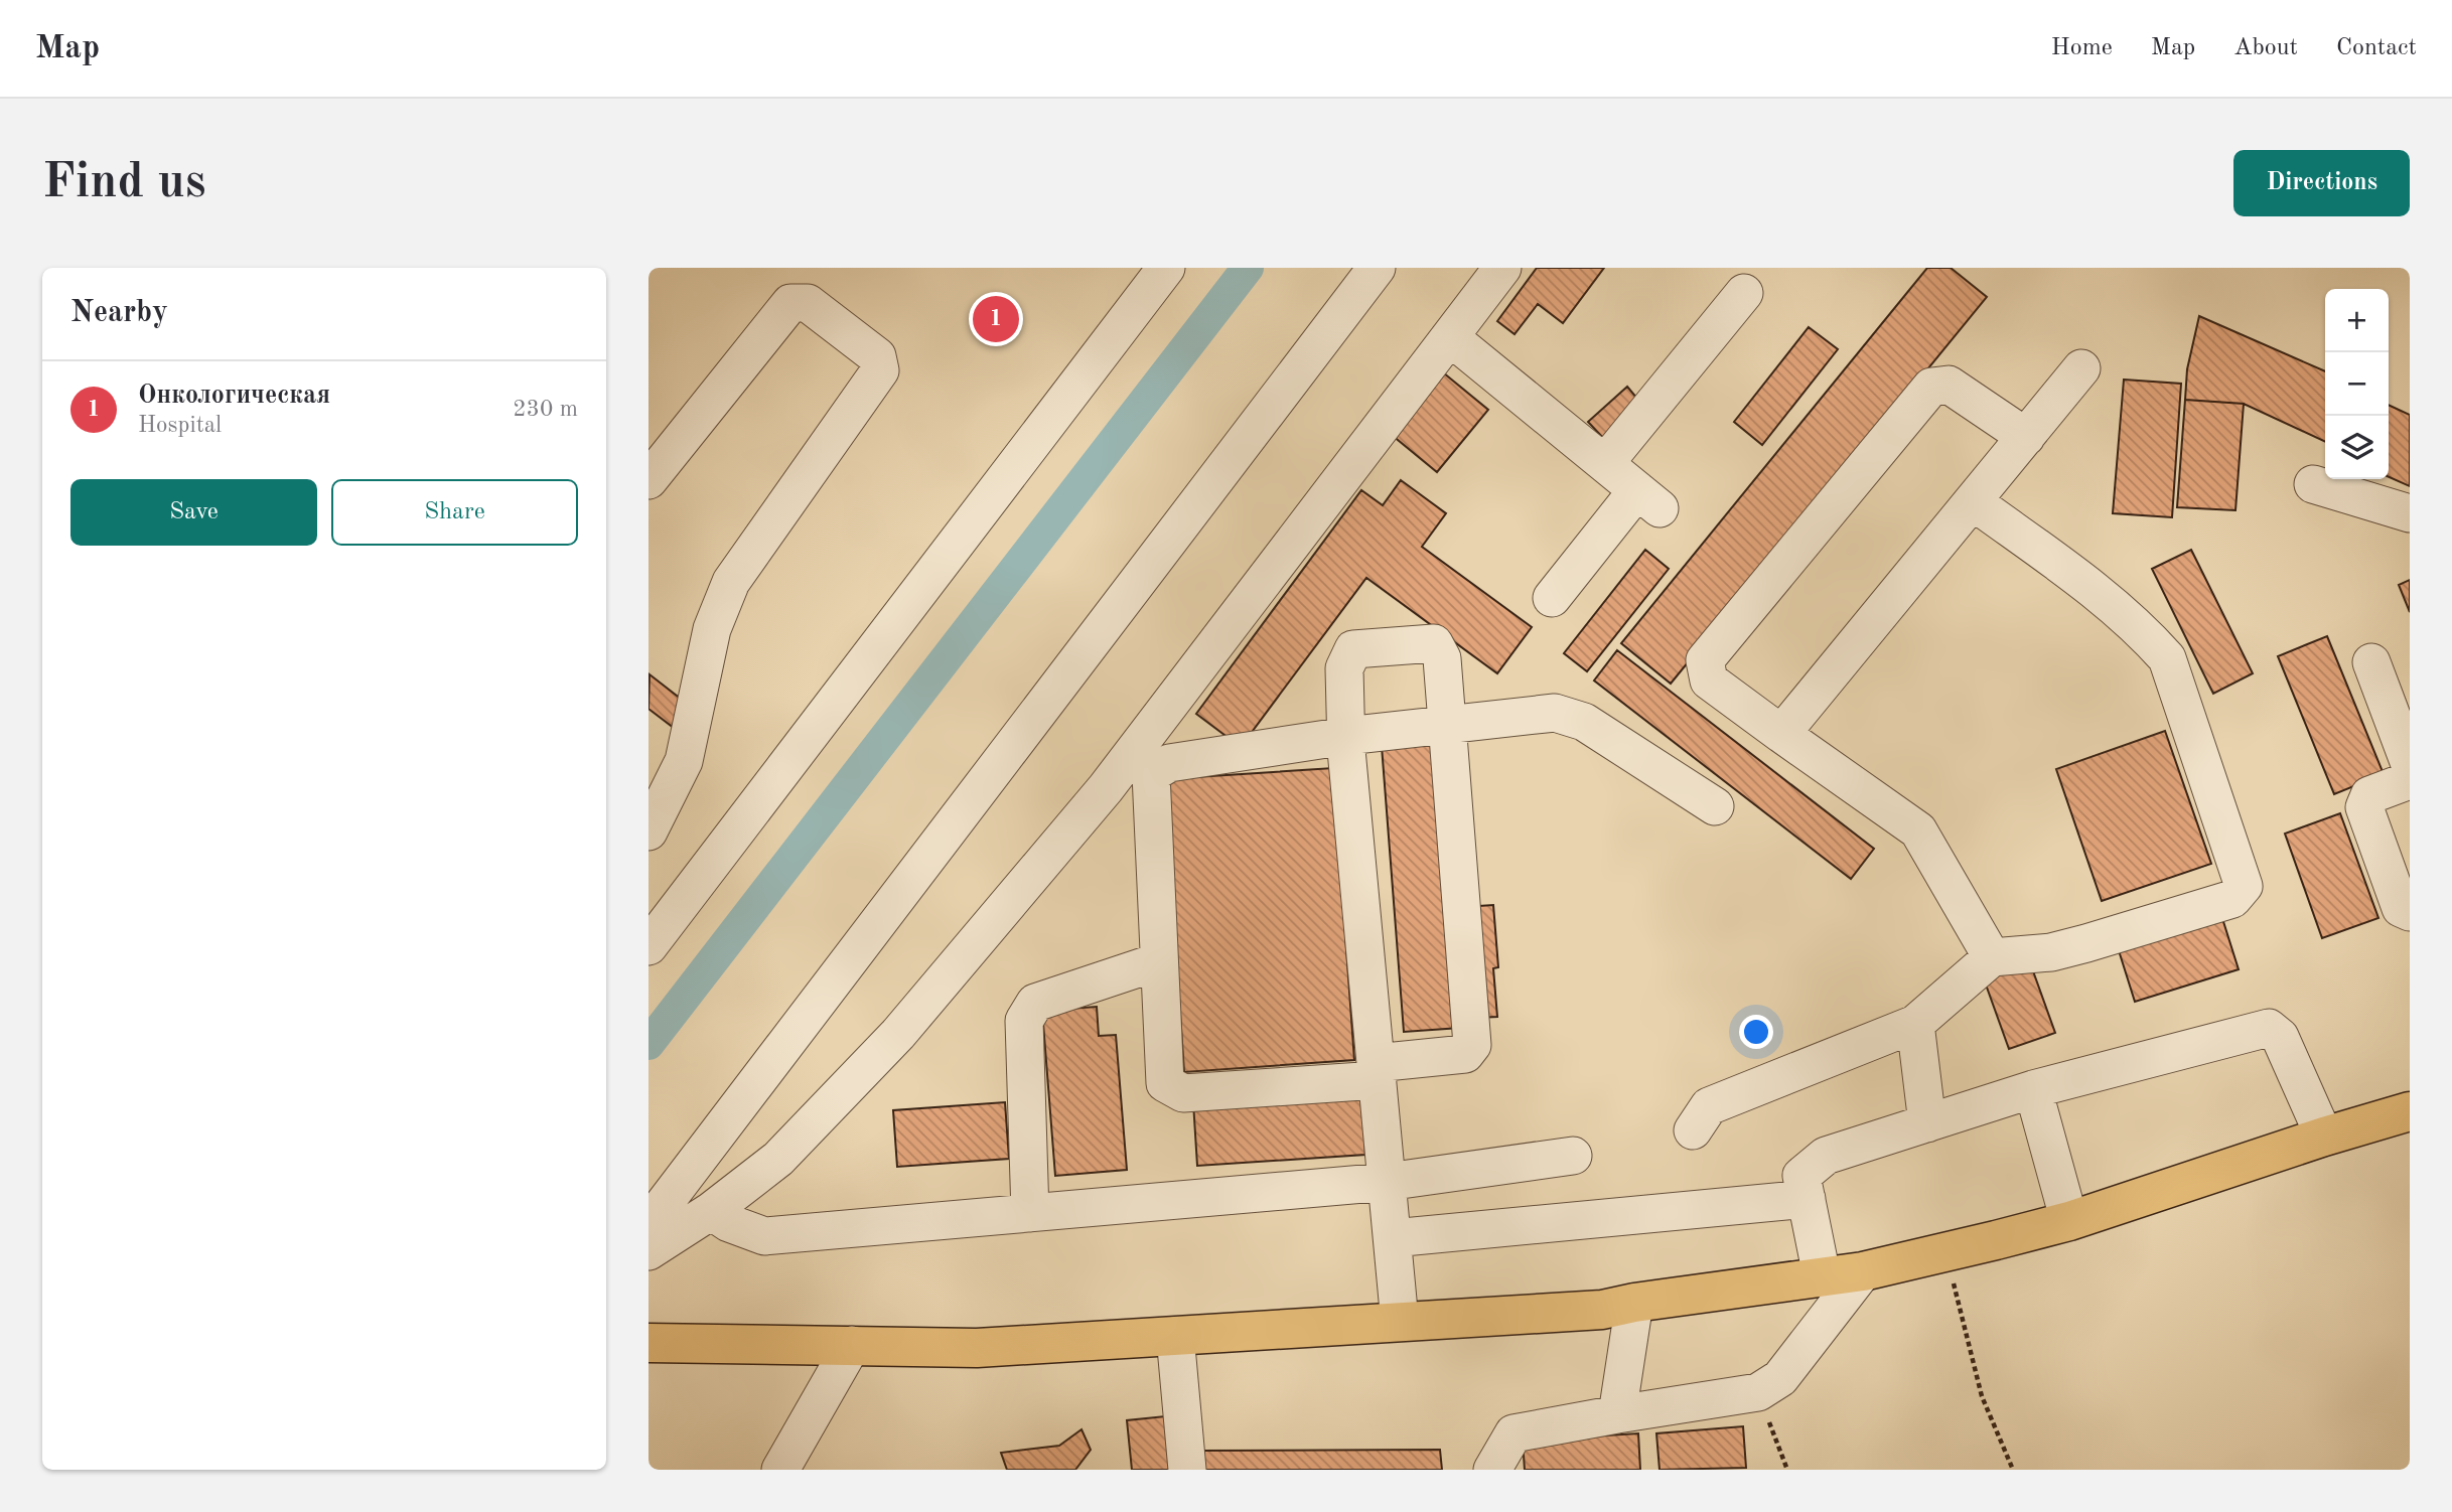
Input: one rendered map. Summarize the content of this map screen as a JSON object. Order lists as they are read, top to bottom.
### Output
{
  "page": {
    "header": "Map",
    "nav": [
      "Home",
      "Map",
      "About",
      "Contact"
    ],
    "buttons": [
      "Directions",
      ["Save", "Share"]
    ],
    "title": "Find us",
    "heading": "Nearby",
    "map_buttons": ["+", "−"],
    "pins": "1",
    "list": [
      {
        "mark": "1",
        "name": "Онкологическая",
        "note": "Hospital",
        "value": "230 m"
      }
    ]
  }
}
